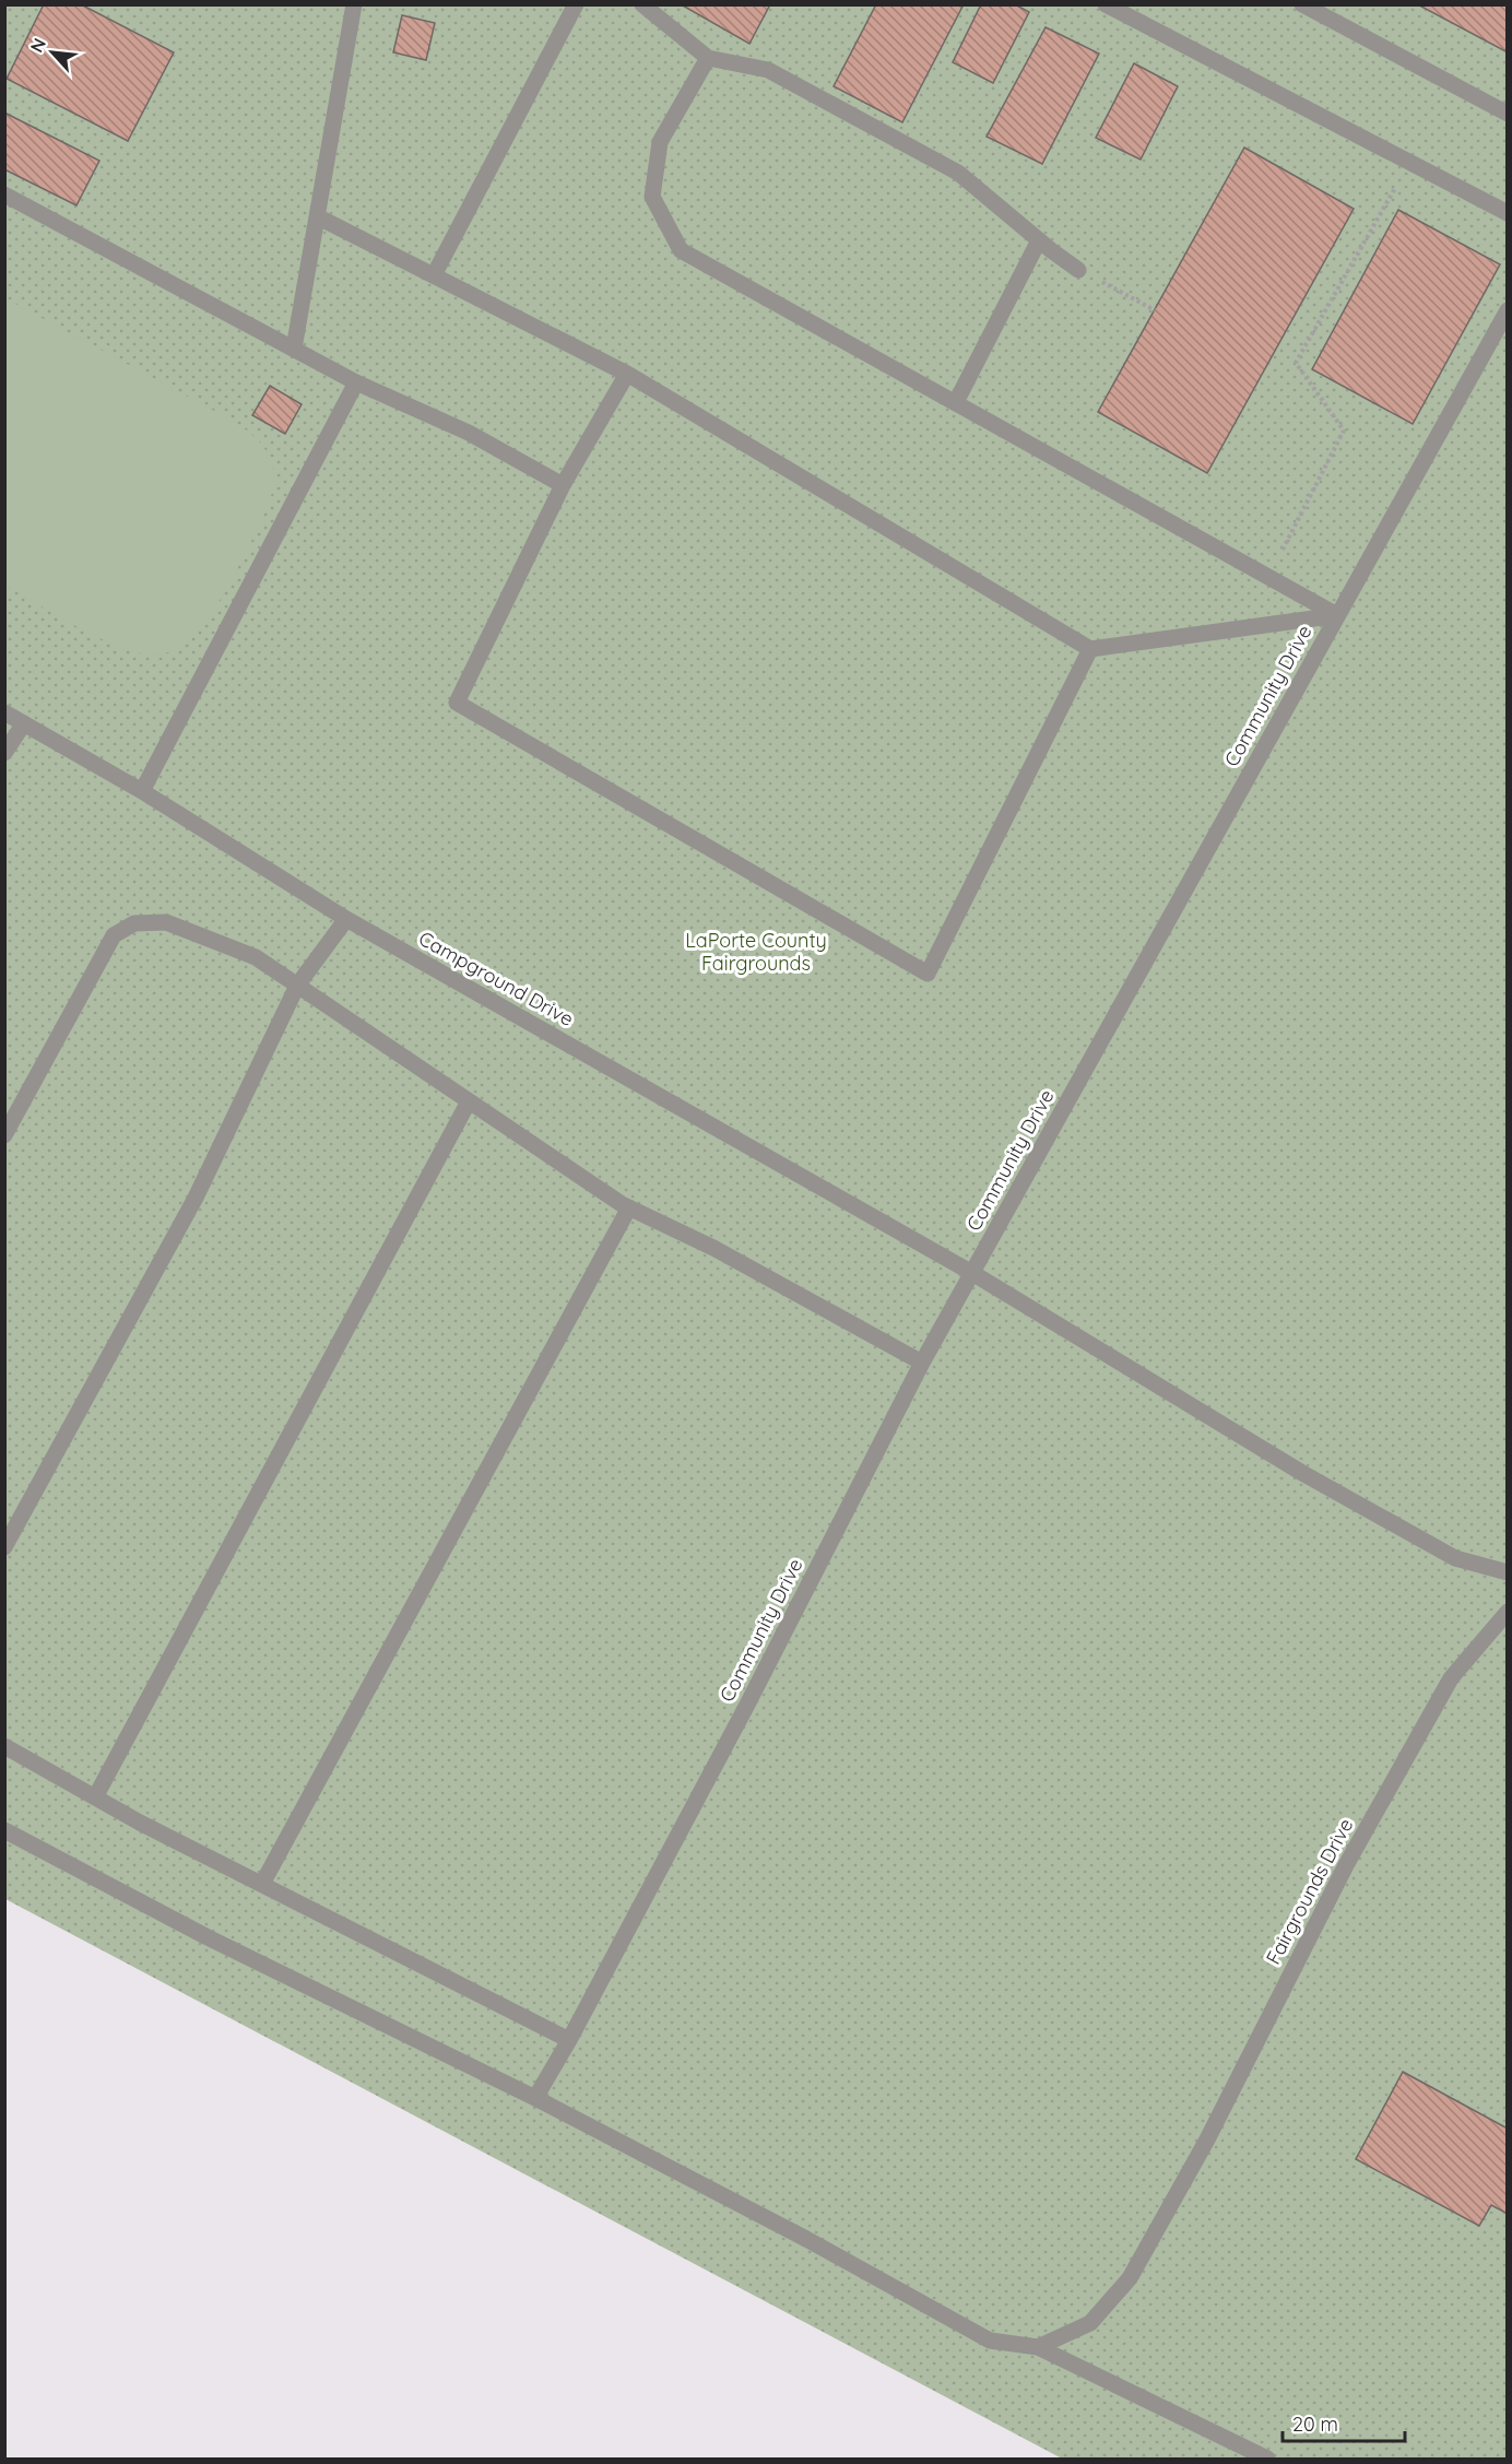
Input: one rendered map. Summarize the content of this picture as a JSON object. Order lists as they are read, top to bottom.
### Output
{
  "streets": {
    "lane": ["Community Drive", "Campground Drive", "Fairgrounds Drive"]
  },
  "crossings": [
    ["Community Drive", "Campground Drive"]
  ],
  "parks": ["LaPorte County Fairgrounds"],
  "scale_bar": "20 m",
  "north": "top left"
}
